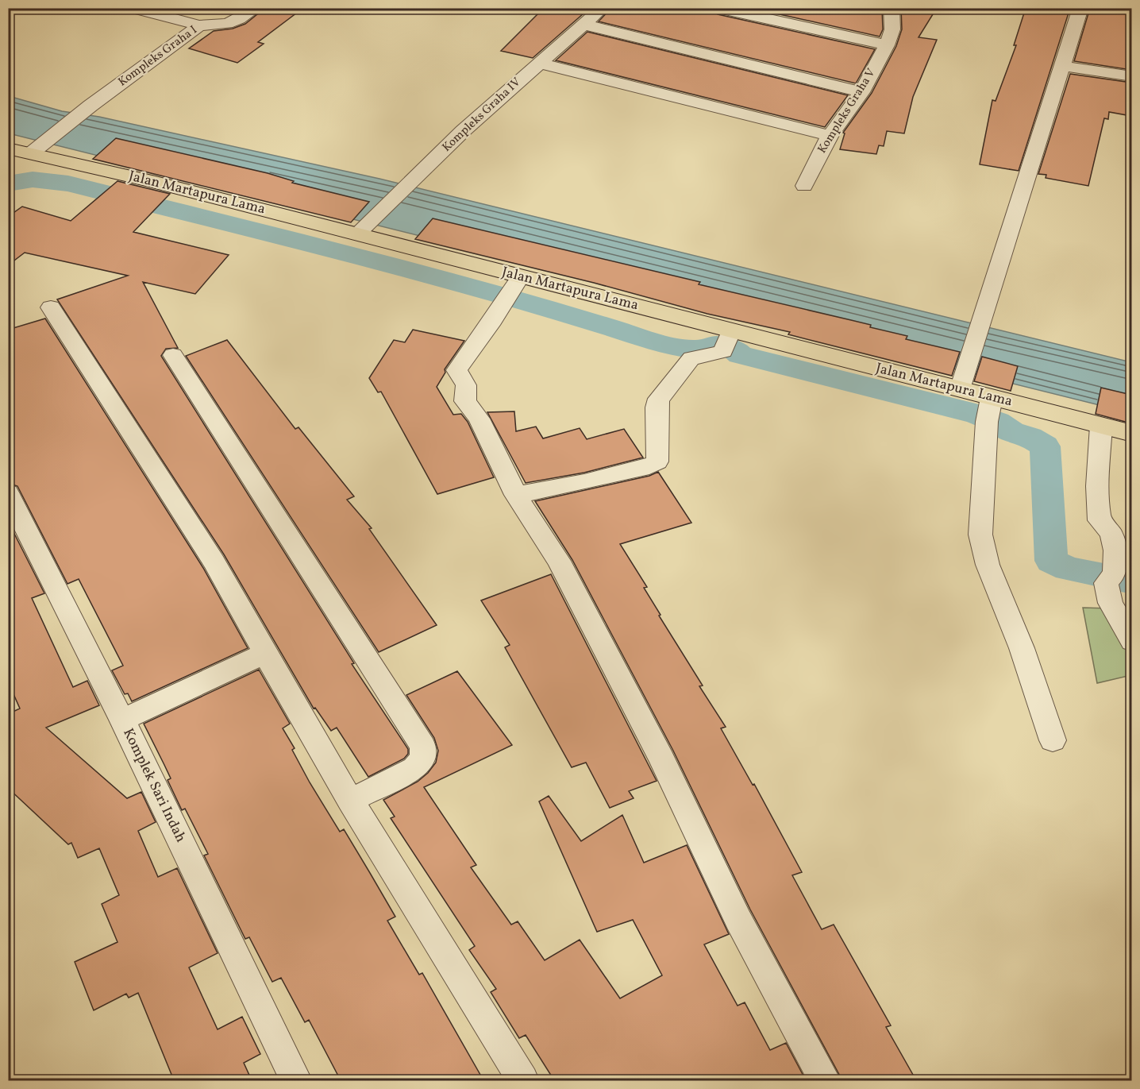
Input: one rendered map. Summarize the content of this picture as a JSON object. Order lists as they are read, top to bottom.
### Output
{
  "streets": {
    "main road": ["Jalan Martapura Lama"],
    "street": [
      "Kompleks Graha I",
      "Kompleks Graha V",
      "Kompleks Graha IV",
      "Komplek Sari Indah"
    ]
  },
  "crossings": [
    ["Kompleks Graha I", "Jalan Martapura Lama"],
    ["Kompleks Graha IV", "Jalan Martapura Lama"]
  ]
}
